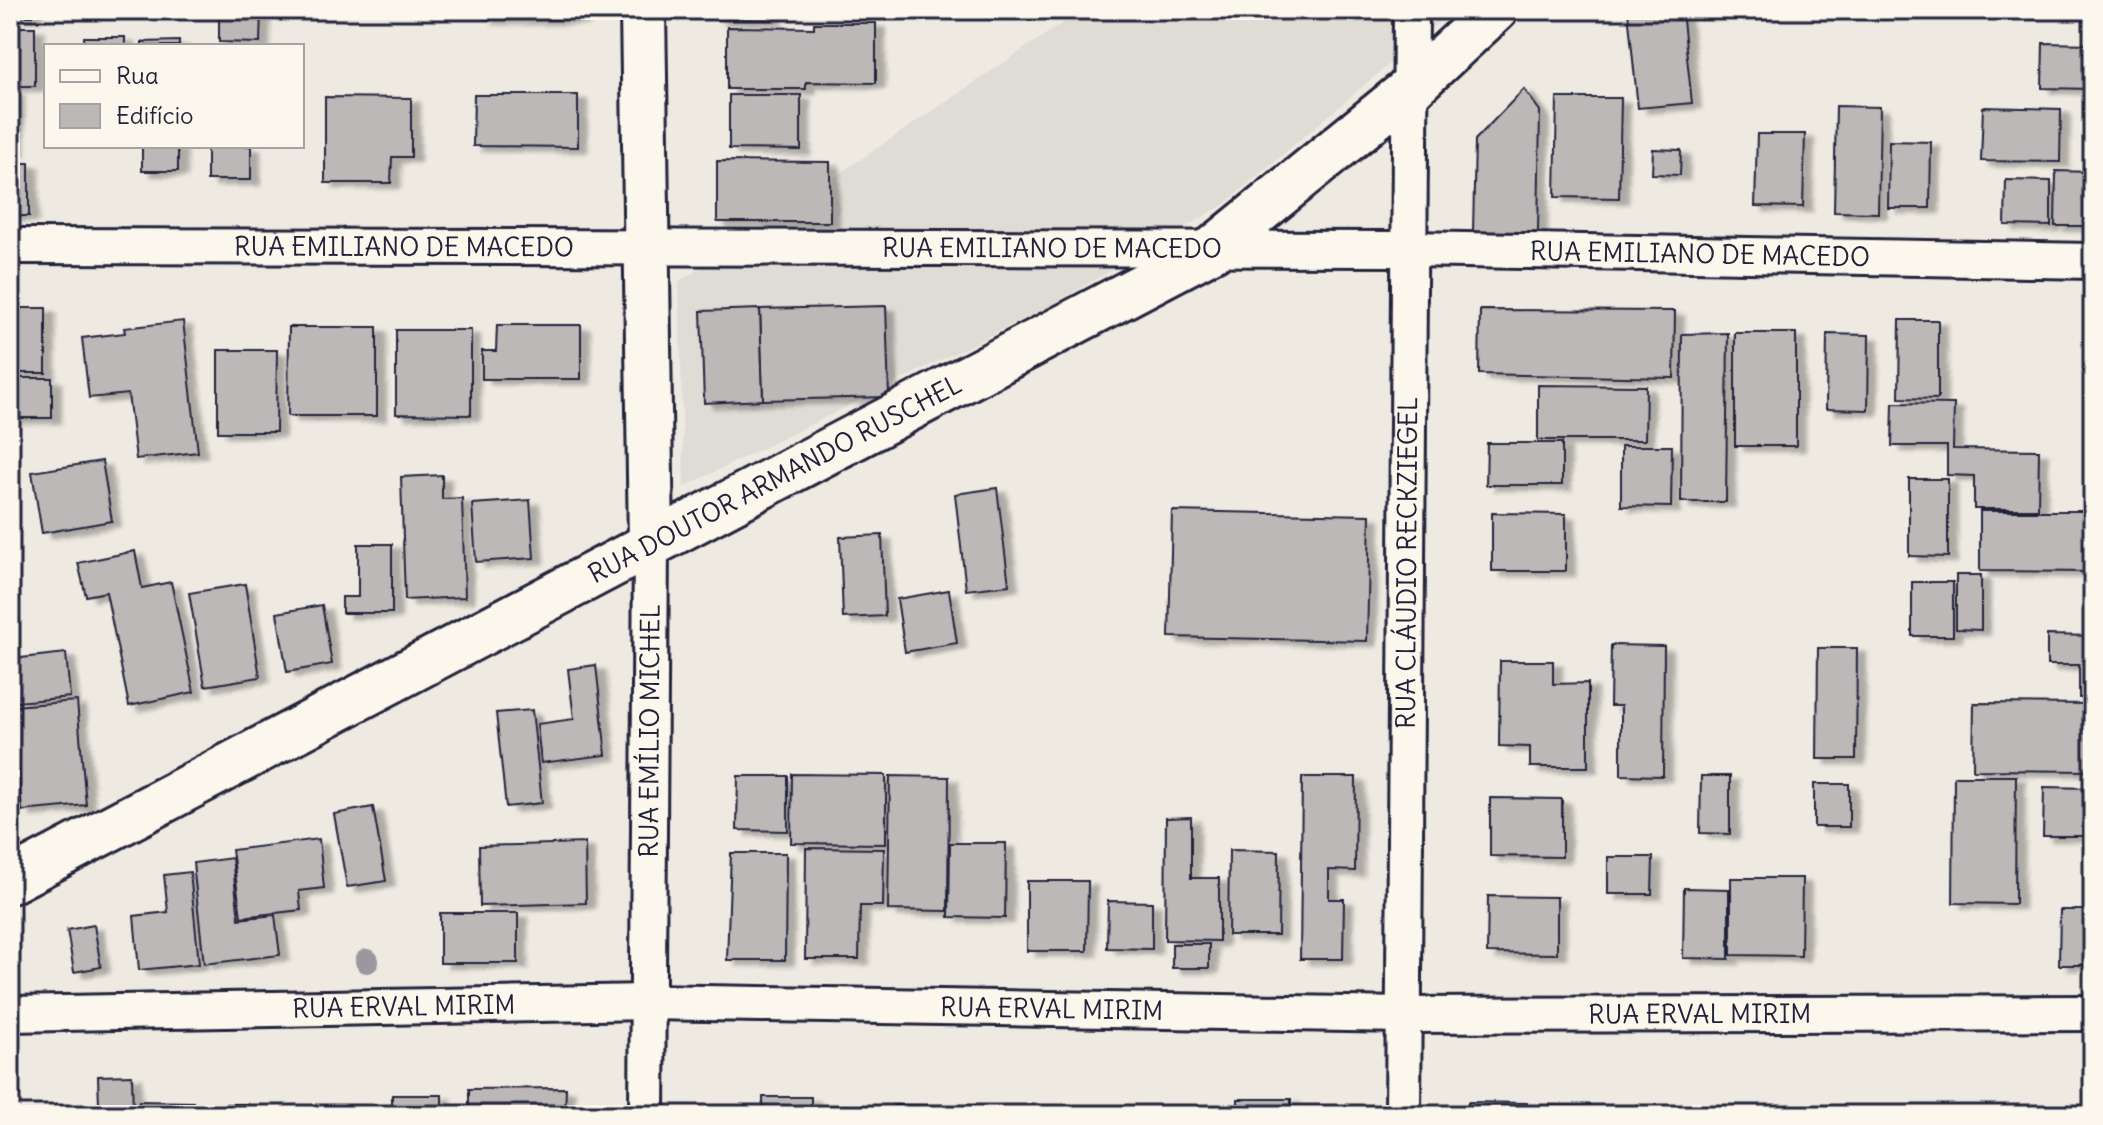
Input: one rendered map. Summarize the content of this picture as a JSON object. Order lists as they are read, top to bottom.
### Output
{
  "streets": {
    "main road": ["RUA DOUTOR ARMANDO RUSCHEL", "RUA EMÍLIO MICHEL"],
    "street": ["RUA EMILIANO DE MACEDO", "RUA CLÁUDIO RECKZIEGEL", "RUA ERVAL MIRIM"]
  },
  "crossings": [
    ["RUA EMILIANO DE MACEDO", "RUA DOUTOR ARMANDO RUSCHEL"],
    ["RUA EMILIANO DE MACEDO", "RUA CLÁUDIO RECKZIEGEL"],
    ["RUA EMILIANO DE MACEDO", "RUA EMÍLIO MICHEL"],
    ["RUA DOUTOR ARMANDO RUSCHEL", "RUA CLÁUDIO RECKZIEGEL"],
    ["RUA DOUTOR ARMANDO RUSCHEL", "RUA EMÍLIO MICHEL"],
    ["RUA CLÁUDIO RECKZIEGEL", "RUA ERVAL MIRIM"],
    ["RUA EMÍLIO MICHEL", "RUA ERVAL MIRIM"]
  ],
  "legend": ["Rua", "Edifício"]
}
